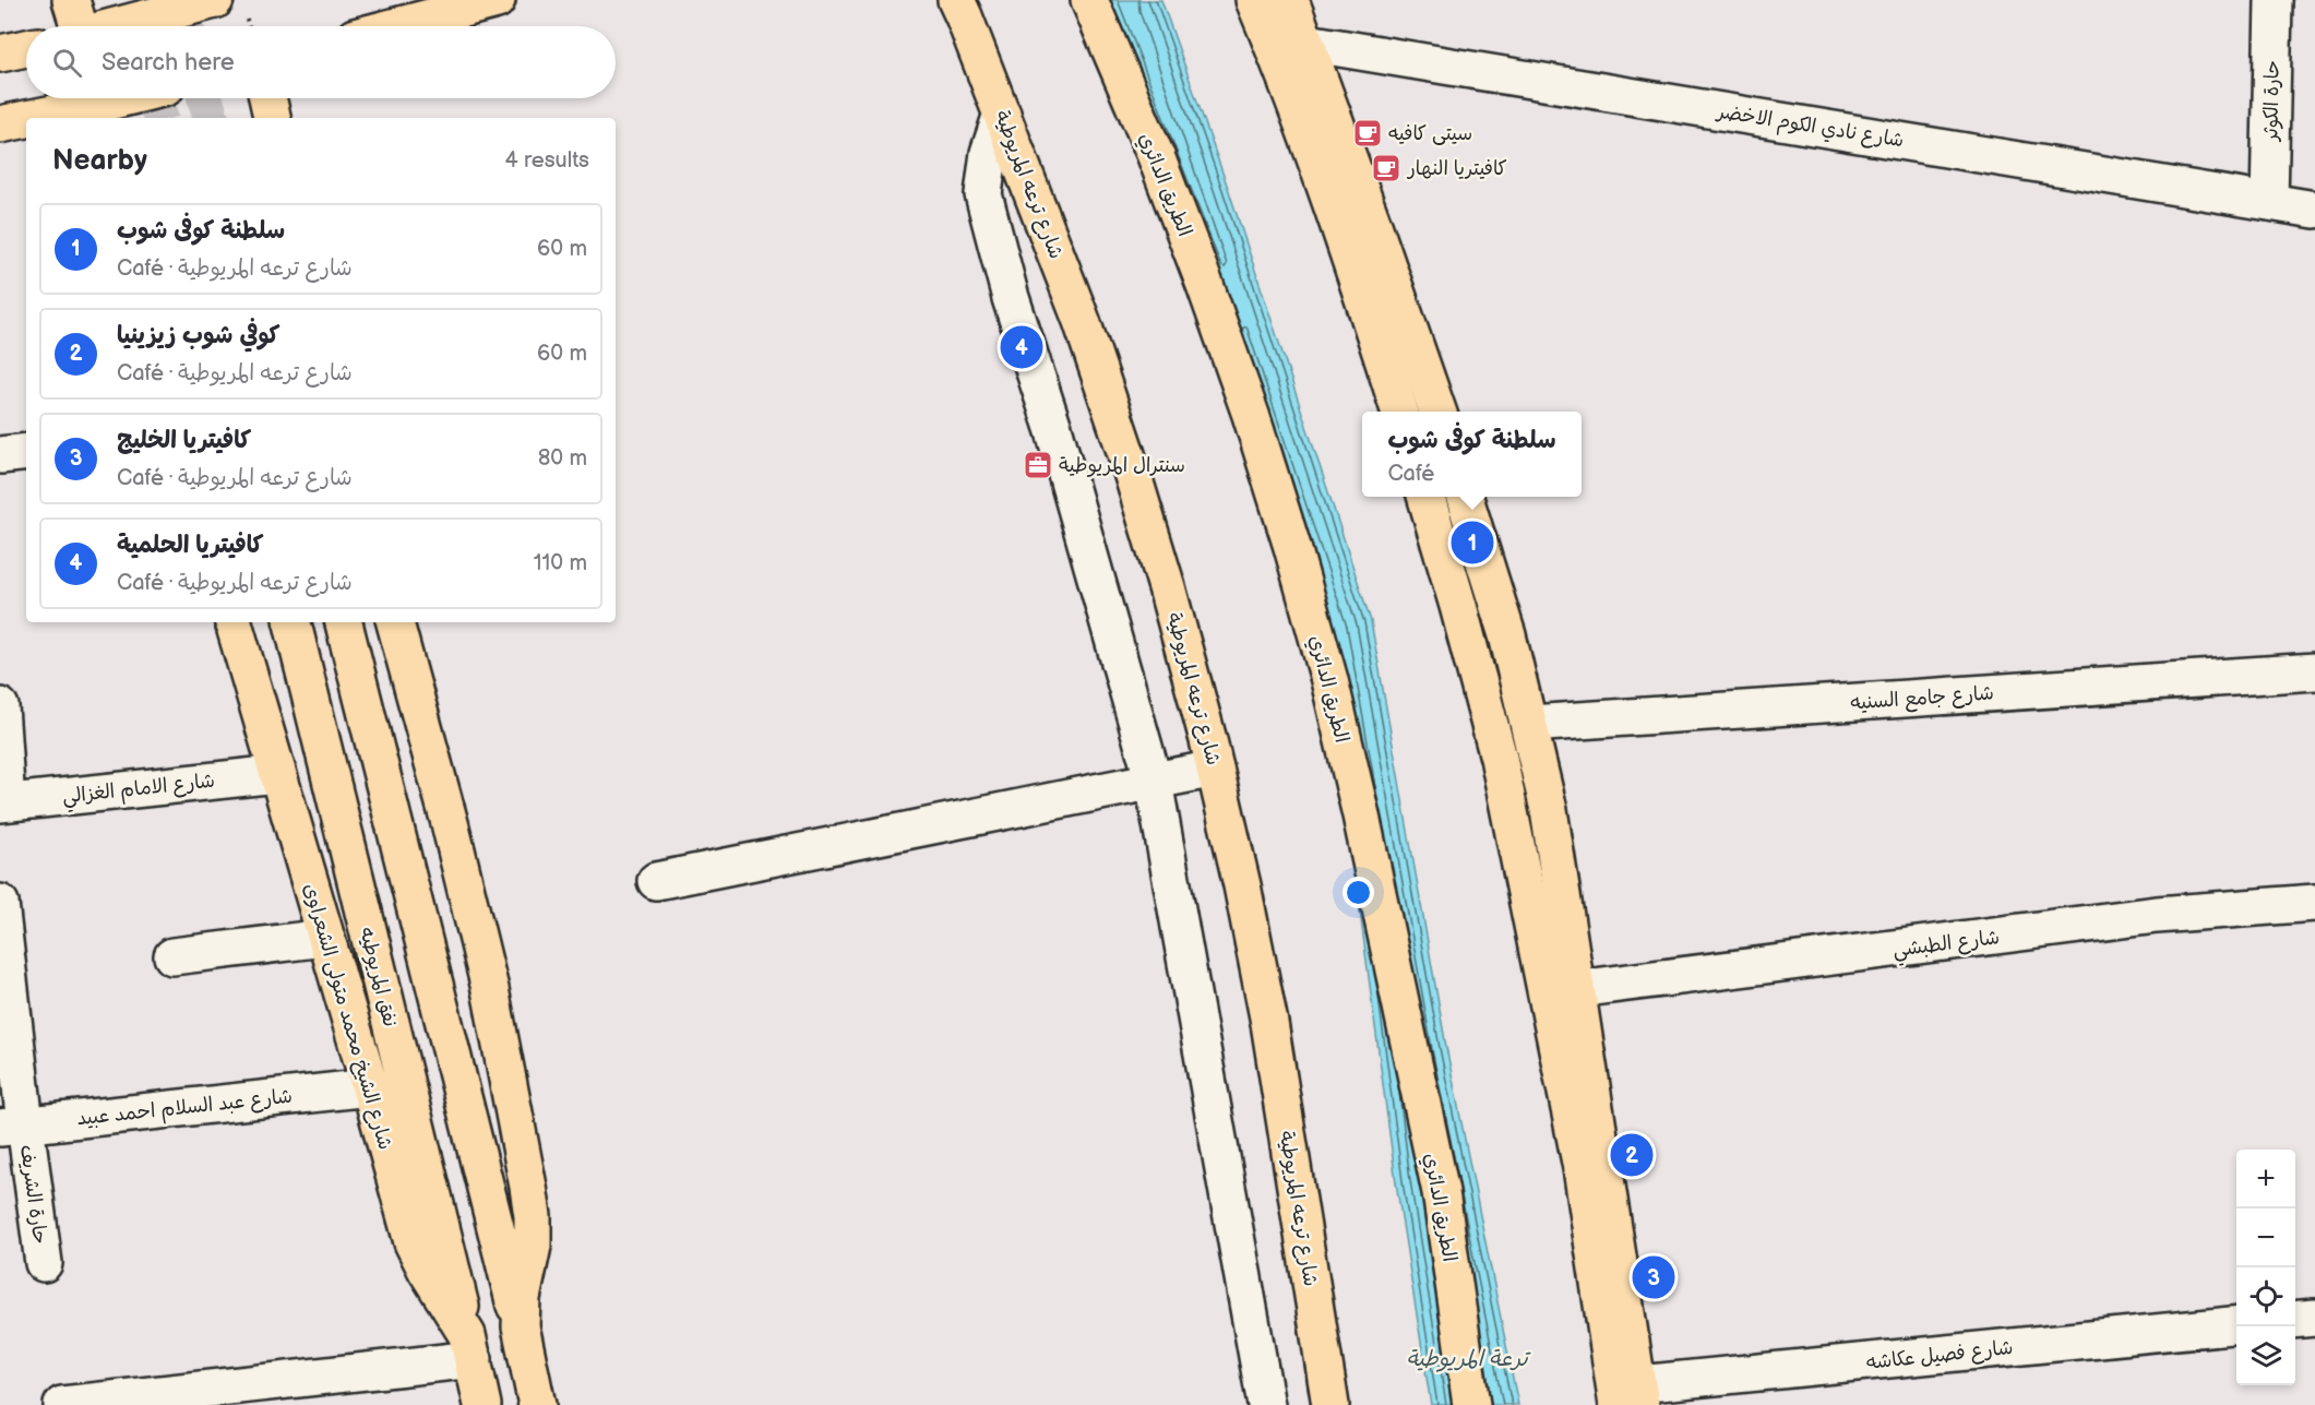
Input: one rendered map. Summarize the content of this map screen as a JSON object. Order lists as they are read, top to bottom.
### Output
{
  "streets": {
    "main road": [
      "شارع ترعه المريوطية",
      "الطريق الدائري",
      "نفق المريوطيه",
      "شارع الشيخ محمد متولى الشعراوى"
    ],
    "street": [
      "حارة الكوثر",
      "شارع نادي الكوم الاخضر",
      "شارع جامع السنيه",
      "شارع الامام الغزالي",
      "شارع الطبشي",
      "شارع عبد السلام احمد عبيد",
      "حارة الشريف",
      "شارع فصيل عكاشه"
    ]
  },
  "crossings": [
    ["حارة الكوثر", "شارع نادي الكوم الاخضر"],
    ["شارع الامام الغزالي", "شارع الشيخ محمد متولى الشعراوى"],
    ["نفق المريوطيه", "شارع الشيخ محمد متولى الشعراوى"],
    ["شارع الشيخ محمد متولى الشعراوى", "شارع عبد السلام احمد عبيد"],
    ["شارع عبد السلام احمد عبيد", "حارة الشريف"]
  ],
  "water": ["ترعة المريوطية"],
  "places": {
    "cafe": ["سيتى كافيه", "كافيتريا النهار"],
    "office": ["سنترال المريوطية"]
  },
  "page": {
    "search": "Search here",
    "heading": ["Nearby", "4 results"],
    "list": [
      {
        "mark": "1",
        "name": "سلطنة كوفى شوب",
        "note": "Café · شارع ترعه المريوطية",
        "value": "60 m"
      },
      {
        "mark": "2",
        "name": "كوفي شوب زيزينيا",
        "note": "Café · شارع ترعه المريوطية",
        "value": "60 m"
      },
      {
        "mark": "3",
        "name": "كافيتريا الخليج",
        "note": "Café · شارع ترعه المريوطية",
        "value": "80 m"
      },
      {
        "mark": "4",
        "name": "كافيتريا الحلمية",
        "note": "Café · شارع ترعه المريوطية",
        "value": "110 m"
      }
    ],
    "pins": [
      "4",
      "1",
      "2",
      "3"
    ],
    "popup": ["سلطنة كوفى شوب", "Café"],
    "map_buttons": ["+", "−"]
  }
}
